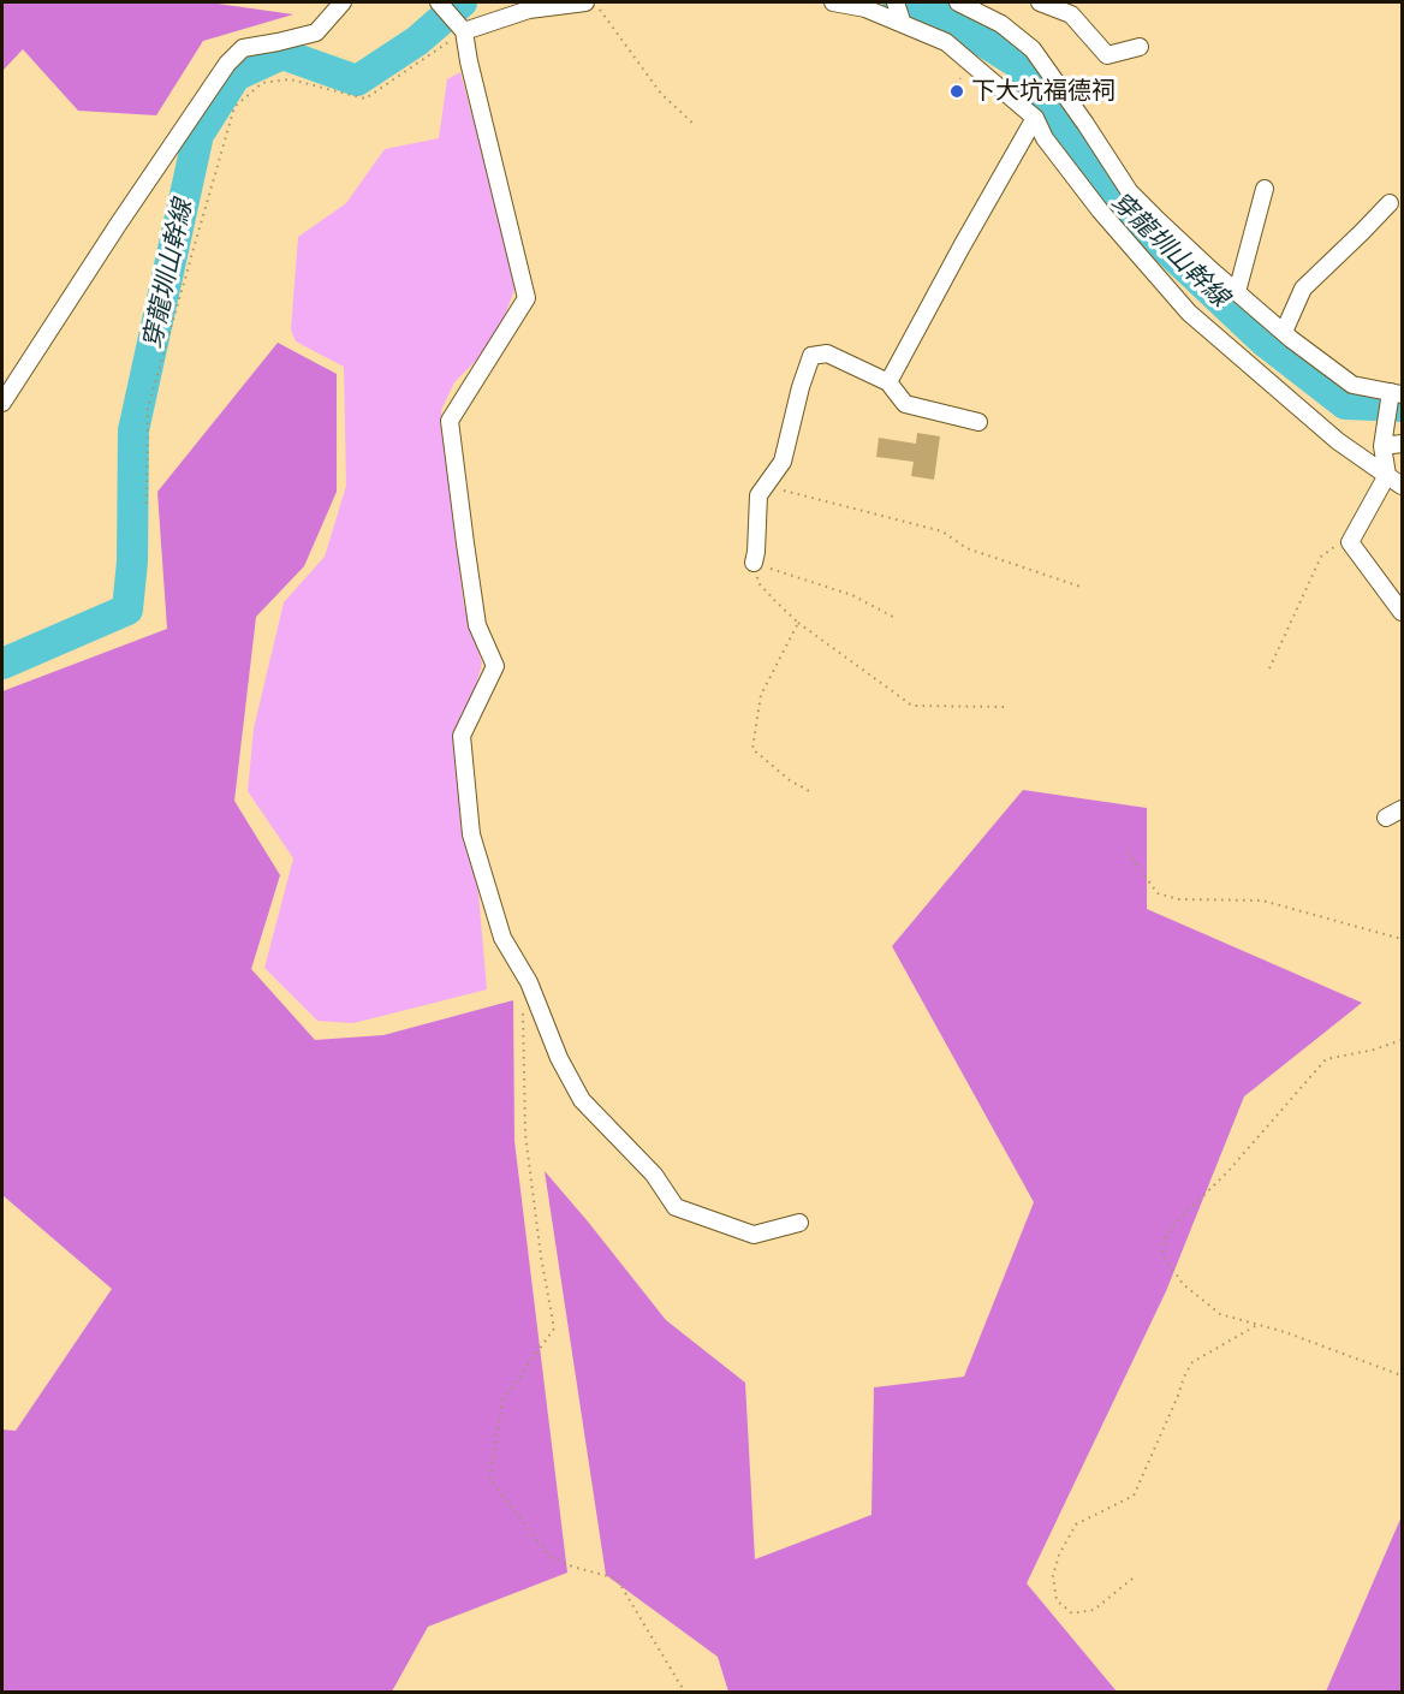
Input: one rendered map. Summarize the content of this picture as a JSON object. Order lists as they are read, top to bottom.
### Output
{
  "water": ["穿龍圳山幹線"],
  "places": ["下大坑福德祠"]
}
